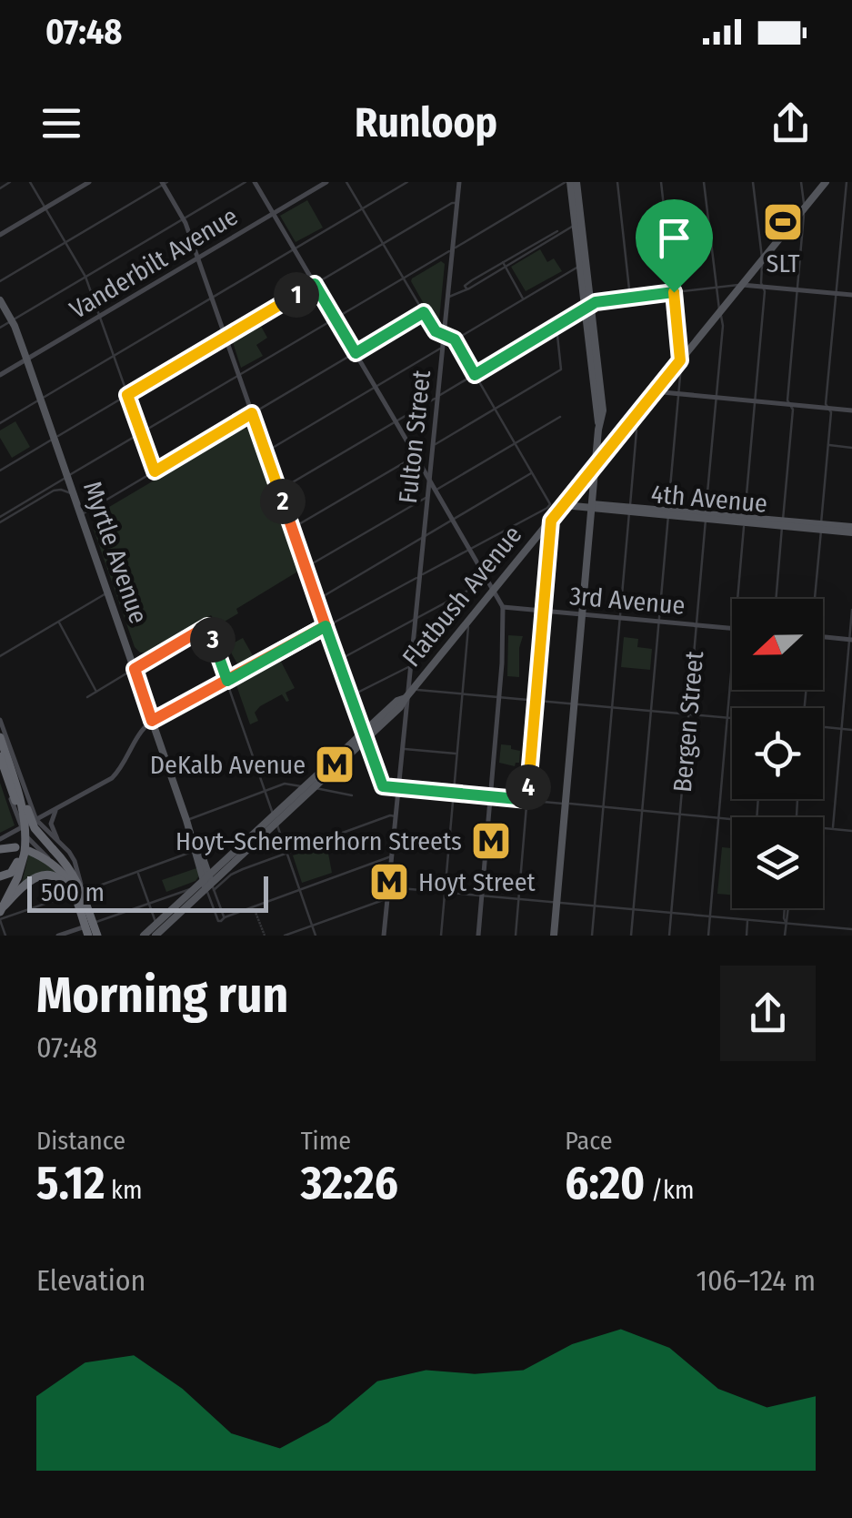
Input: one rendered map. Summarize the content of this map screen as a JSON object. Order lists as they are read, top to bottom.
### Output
{
  "streets": {
    "main road": [
      "Vanderbilt Avenue",
      "Fulton Street",
      "4th Avenue",
      "Myrtle Avenue",
      "Flatbush Avenue",
      "3rd Avenue"
    ],
    "street": ["Bergen Street"]
  },
  "crossings": [
    ["Vanderbilt Avenue", "Myrtle Avenue"],
    ["Fulton Street", "Flatbush Avenue"],
    ["4th Avenue", "Flatbush Avenue"],
    ["4th Avenue", "Bergen Street"],
    ["Flatbush Avenue", "Bergen Street"],
    ["3rd Avenue", "Bergen Street"]
  ],
  "places": {
    "sports": ["SLT"],
    "metro station": ["DeKalb Avenue", "Hoyt–Schermerhorn Streets", "Hoyt Street"]
  },
  "scale_bar": "500 m",
  "north": "left",
  "page": {
    "status": "07:48",
    "header": "Runloop",
    "pins": [
      "1",
      "2",
      "3",
      "4"
    ],
    "scale": "500 m",
    "heading": ["Morning run", "07:48"],
    "stats": [
      ["Distance", "5.12 km"],
      ["Time", "32:26"],
      ["Pace", "6:20 /km"]
    ],
    "chart": ["Elevation", "106–124 m"]
  }
}
